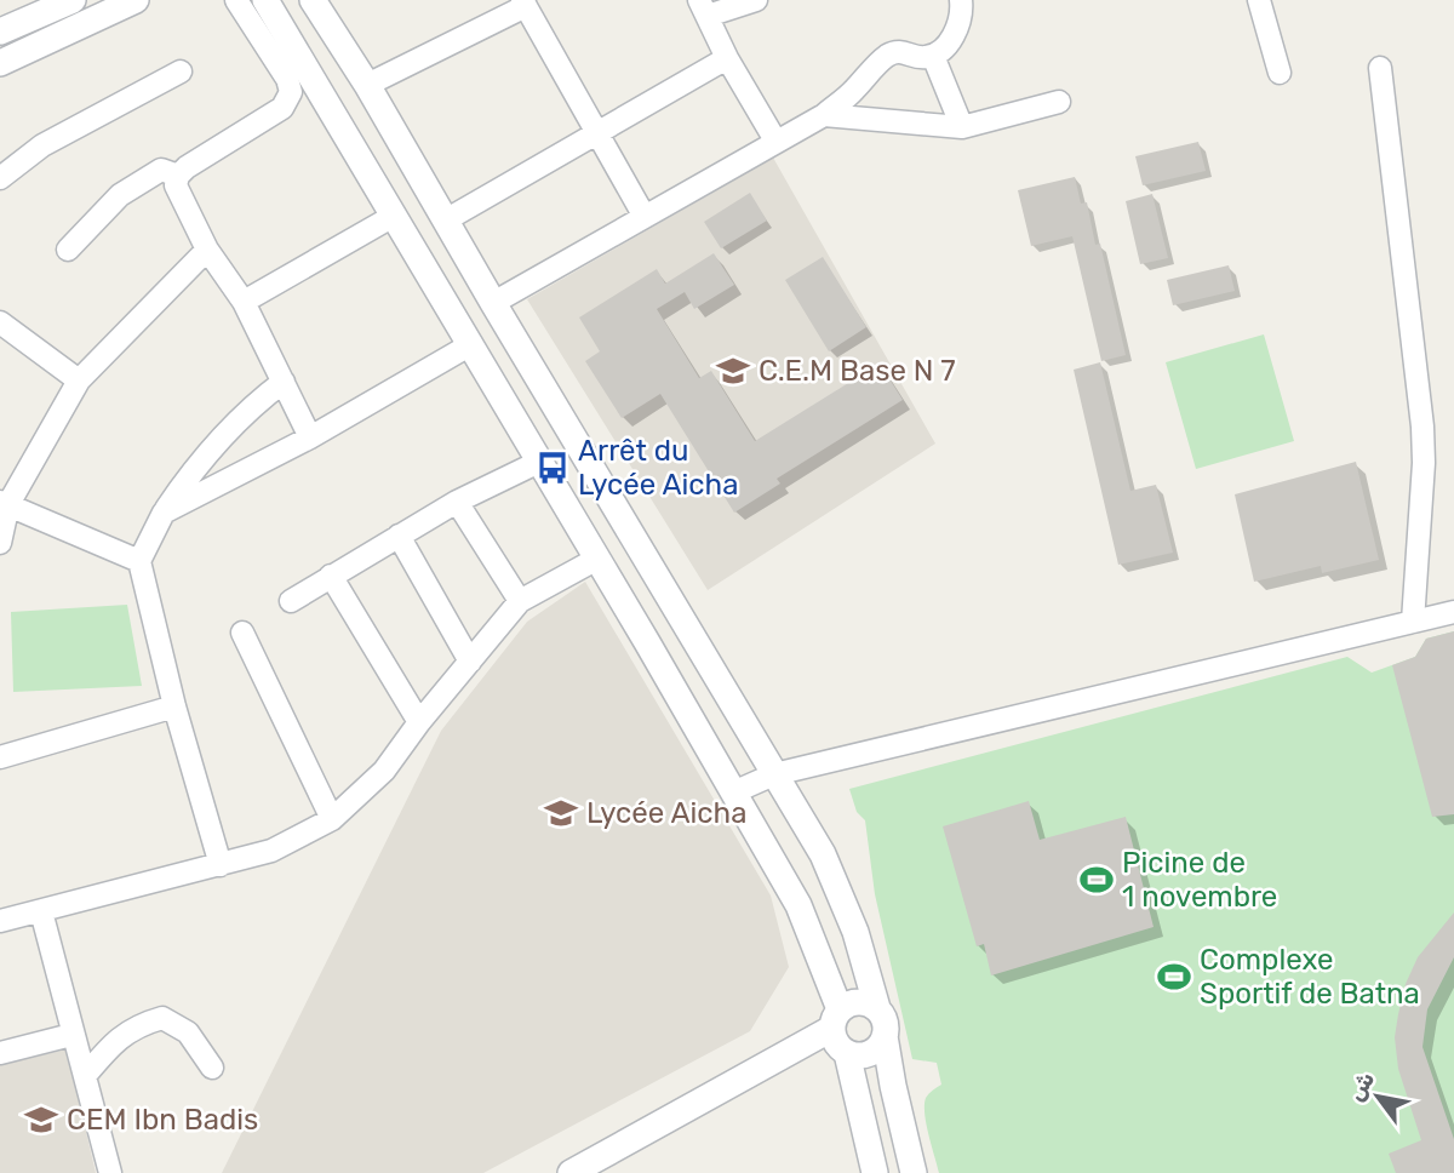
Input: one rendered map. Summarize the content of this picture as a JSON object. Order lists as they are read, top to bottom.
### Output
{
  "places": {
    "school or university": ["C.E.M Base N 7", "Lycée Aicha", "CEM Ibn Badis"],
    "bus stop": ["Arrêt du Lycée Aicha"],
    "sports": ["Picine de 1 novembre", "Complexe Sportif de Batna"]
  },
  "north": "top left"
}
